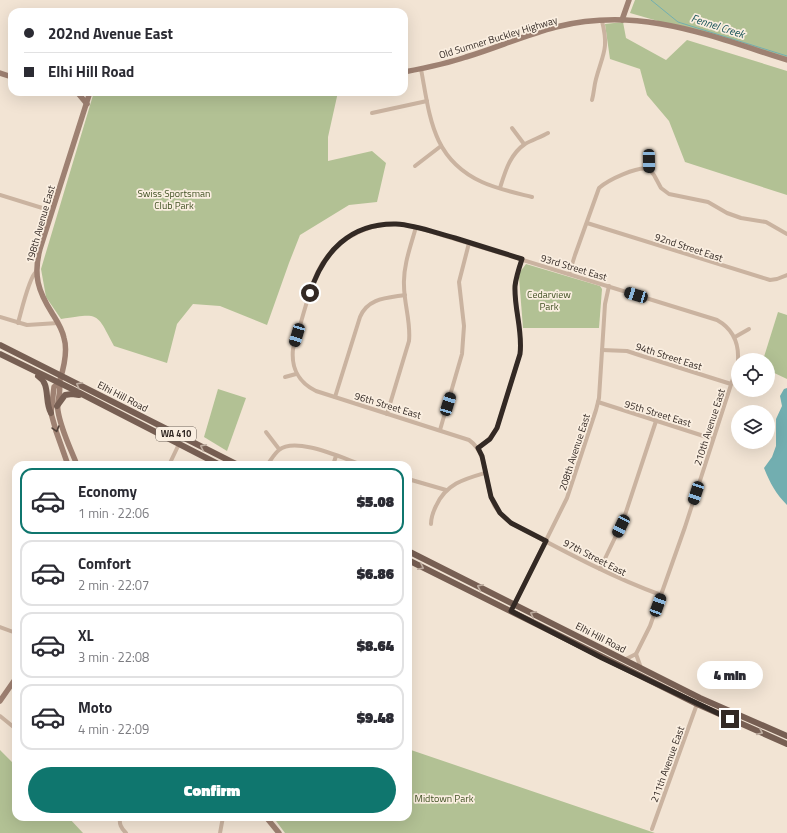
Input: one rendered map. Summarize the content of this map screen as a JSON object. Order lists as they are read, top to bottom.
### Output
{
  "streets": {
    "main road": ["Elhi Hill Road", "WA 410"],
    "street": [
      "Old Sumner Buckley Highway",
      "198th Avenue East",
      "92nd Street East",
      "93rd Street East",
      "94th Street East",
      "96th Street East",
      "95th Street East",
      "210th Avenue East",
      "208th Avenue East",
      "97th Street East",
      "211th Avenue East"
    ]
  },
  "crossings": [
    ["198th Avenue East", "Elhi Hill Road"],
    ["93rd Street East", "96th Street East"],
    ["93rd Street East", "210th Avenue East"],
    ["93rd Street East", "208th Avenue East"],
    ["94th Street East", "210th Avenue East"],
    ["94th Street East", "208th Avenue East"],
    ["Elhi Hill Road", "208th Avenue East"],
    ["Elhi Hill Road", "211th Avenue East"],
    ["96th Street East", "97th Street East"],
    ["95th Street East", "210th Avenue East"],
    ["95th Street East", "208th Avenue East"],
    ["210th Avenue East", "97th Street East"],
    ["208th Avenue East", "97th Street East"]
  ],
  "water": ["Fennel Creek"],
  "parks": ["Swiss Sportsman Club Park", "Cedarview Park", "Midtown Park"],
  "page": {
    "banner": ["202nd Avenue East", "Elhi Hill Road"],
    "list": [
      {
        "name": "Economy",
        "note": "1 min · 22:06",
        "value": "$5.08"
      },
      {
        "name": "Comfort",
        "note": "2 min · 22:07",
        "value": "$6.86"
      },
      {
        "name": "XL",
        "note": "3 min · 22:08",
        "value": "$8.64"
      },
      {
        "name": "Moto",
        "note": "4 min · 22:09",
        "value": "$9.48"
      }
    ],
    "bubble": "4 min",
    "buttons": "Confirm"
  }
}
